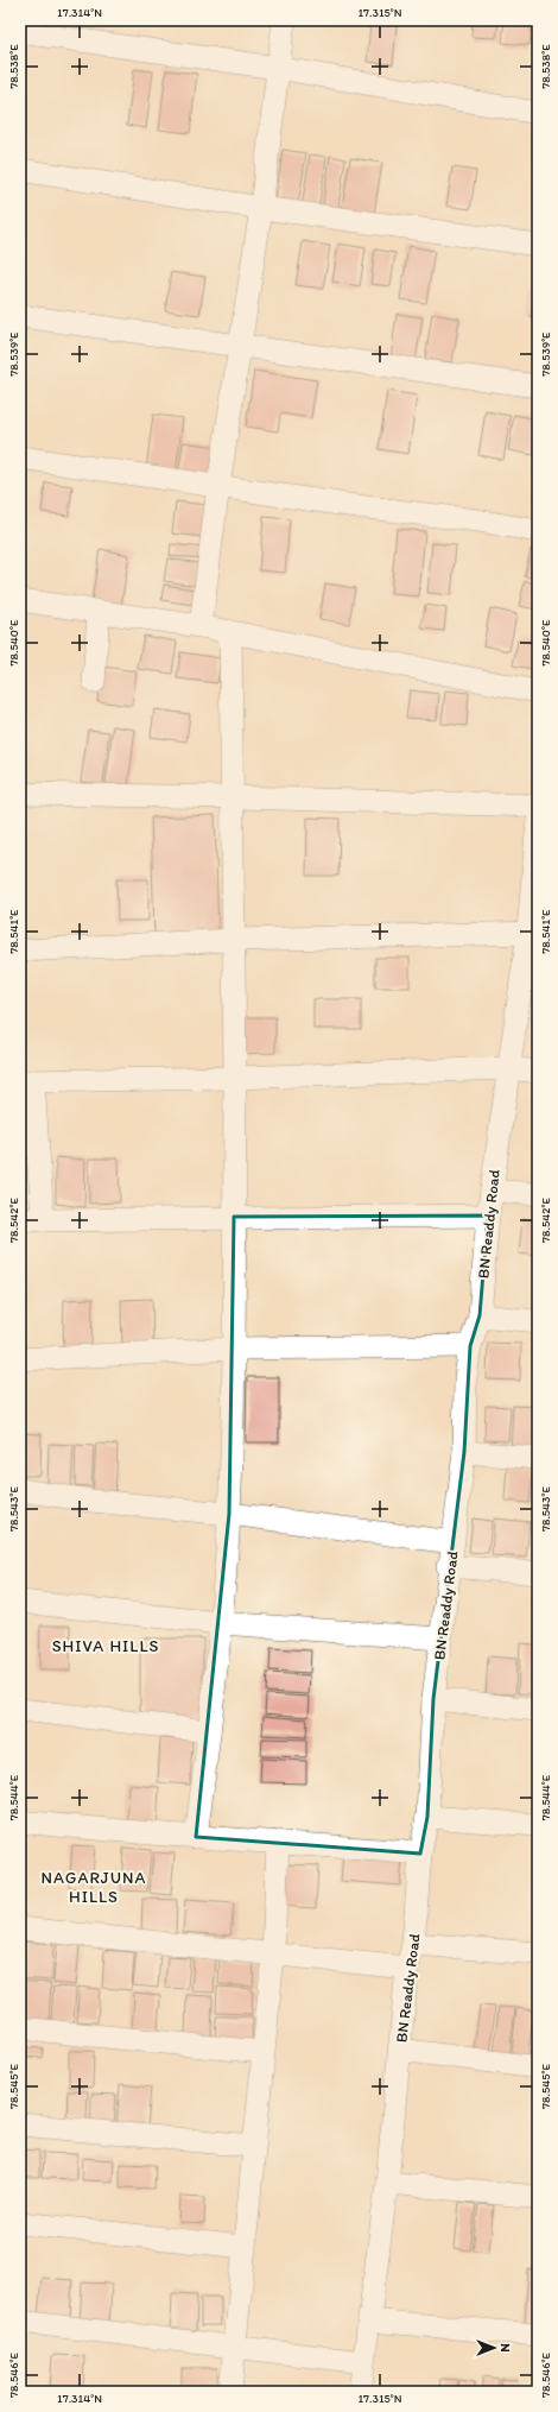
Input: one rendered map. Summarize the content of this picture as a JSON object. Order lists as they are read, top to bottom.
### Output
{
  "streets": {
    "street": ["BN Readdy Road"]
  },
  "districts": ["SHIVA HILLS", "NAGARJUNA HILLS"],
  "north": "right",
  "coordinates": [
    "17.314°N",
    "17.315°N",
    "78.538°E",
    "78.539°E",
    "78.540°E",
    "78.541°E",
    "78.542°E",
    "78.543°E",
    "78.544°E",
    "78.545°E",
    "78.546°E"
  ]
}
